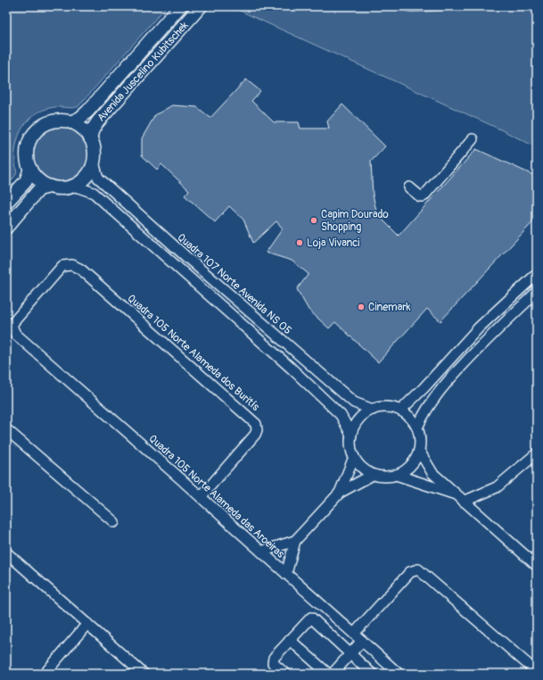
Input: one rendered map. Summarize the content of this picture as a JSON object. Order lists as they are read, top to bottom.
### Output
{
  "streets": {
    "main road": ["Avenida Juscelino Kubitschek"],
    "street": ["Quadra 107 Norte Avenida NS 05", "Quadra 105 Norte Alameda dos Buritís", "Quadra 105 Norte Alameda das Aroeiras"]
  },
  "crossings": [
    ["Avenida Juscelino Kubitschek", "Quadra 107 Norte Avenida NS 05"],
    ["Quadra 105 Norte Alameda dos Buritís", "Quadra 105 Norte Alameda das Aroeiras"]
  ],
  "places": ["Capim Dourado Shopping", "Loja Vivanci", "Cinemark"]
}
